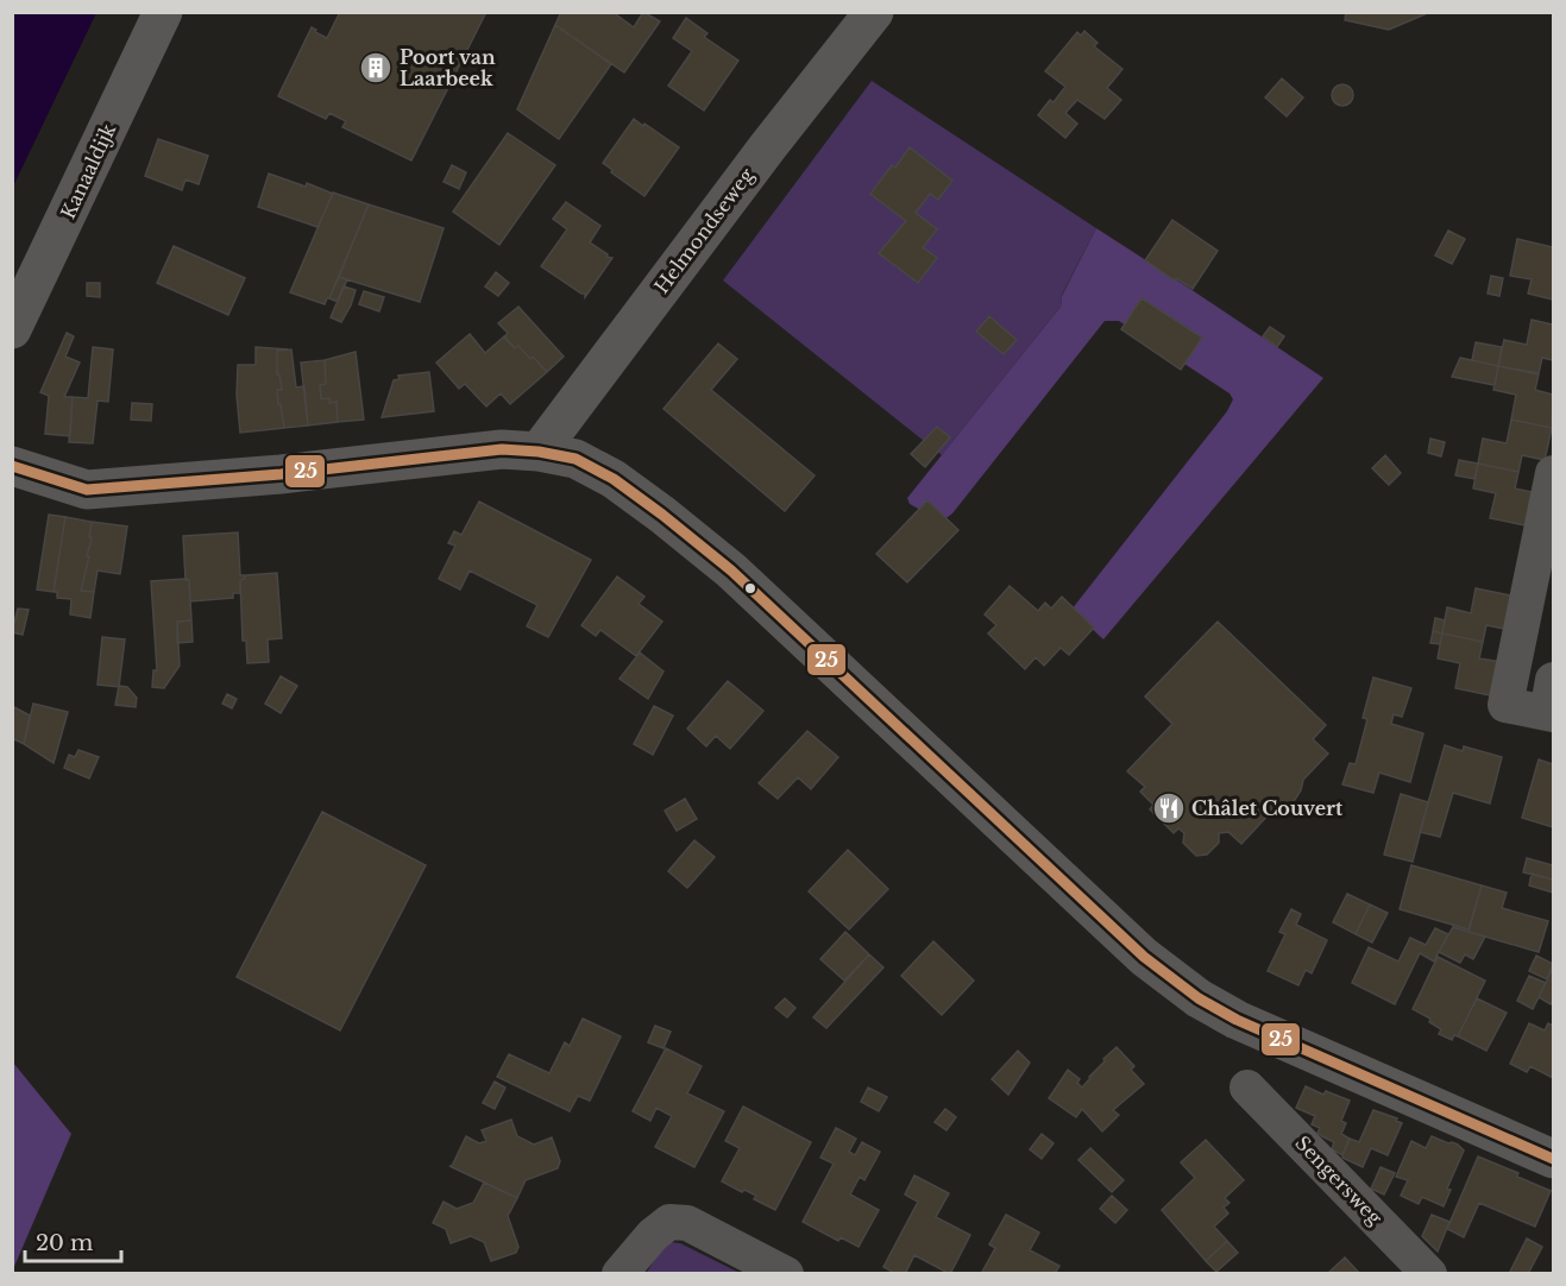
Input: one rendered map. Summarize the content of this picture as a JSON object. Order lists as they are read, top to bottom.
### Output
{
  "streets": {
    "street": ["Kanaaldijk", "Helmondseweg", "Sengersweg"]
  },
  "places": {
    "building": ["Poort van Laarbeek"],
    "restaurant": ["Châlet Couvert"]
  },
  "lines": ["transit line 25"],
  "scale_bar": "20 m"
}
